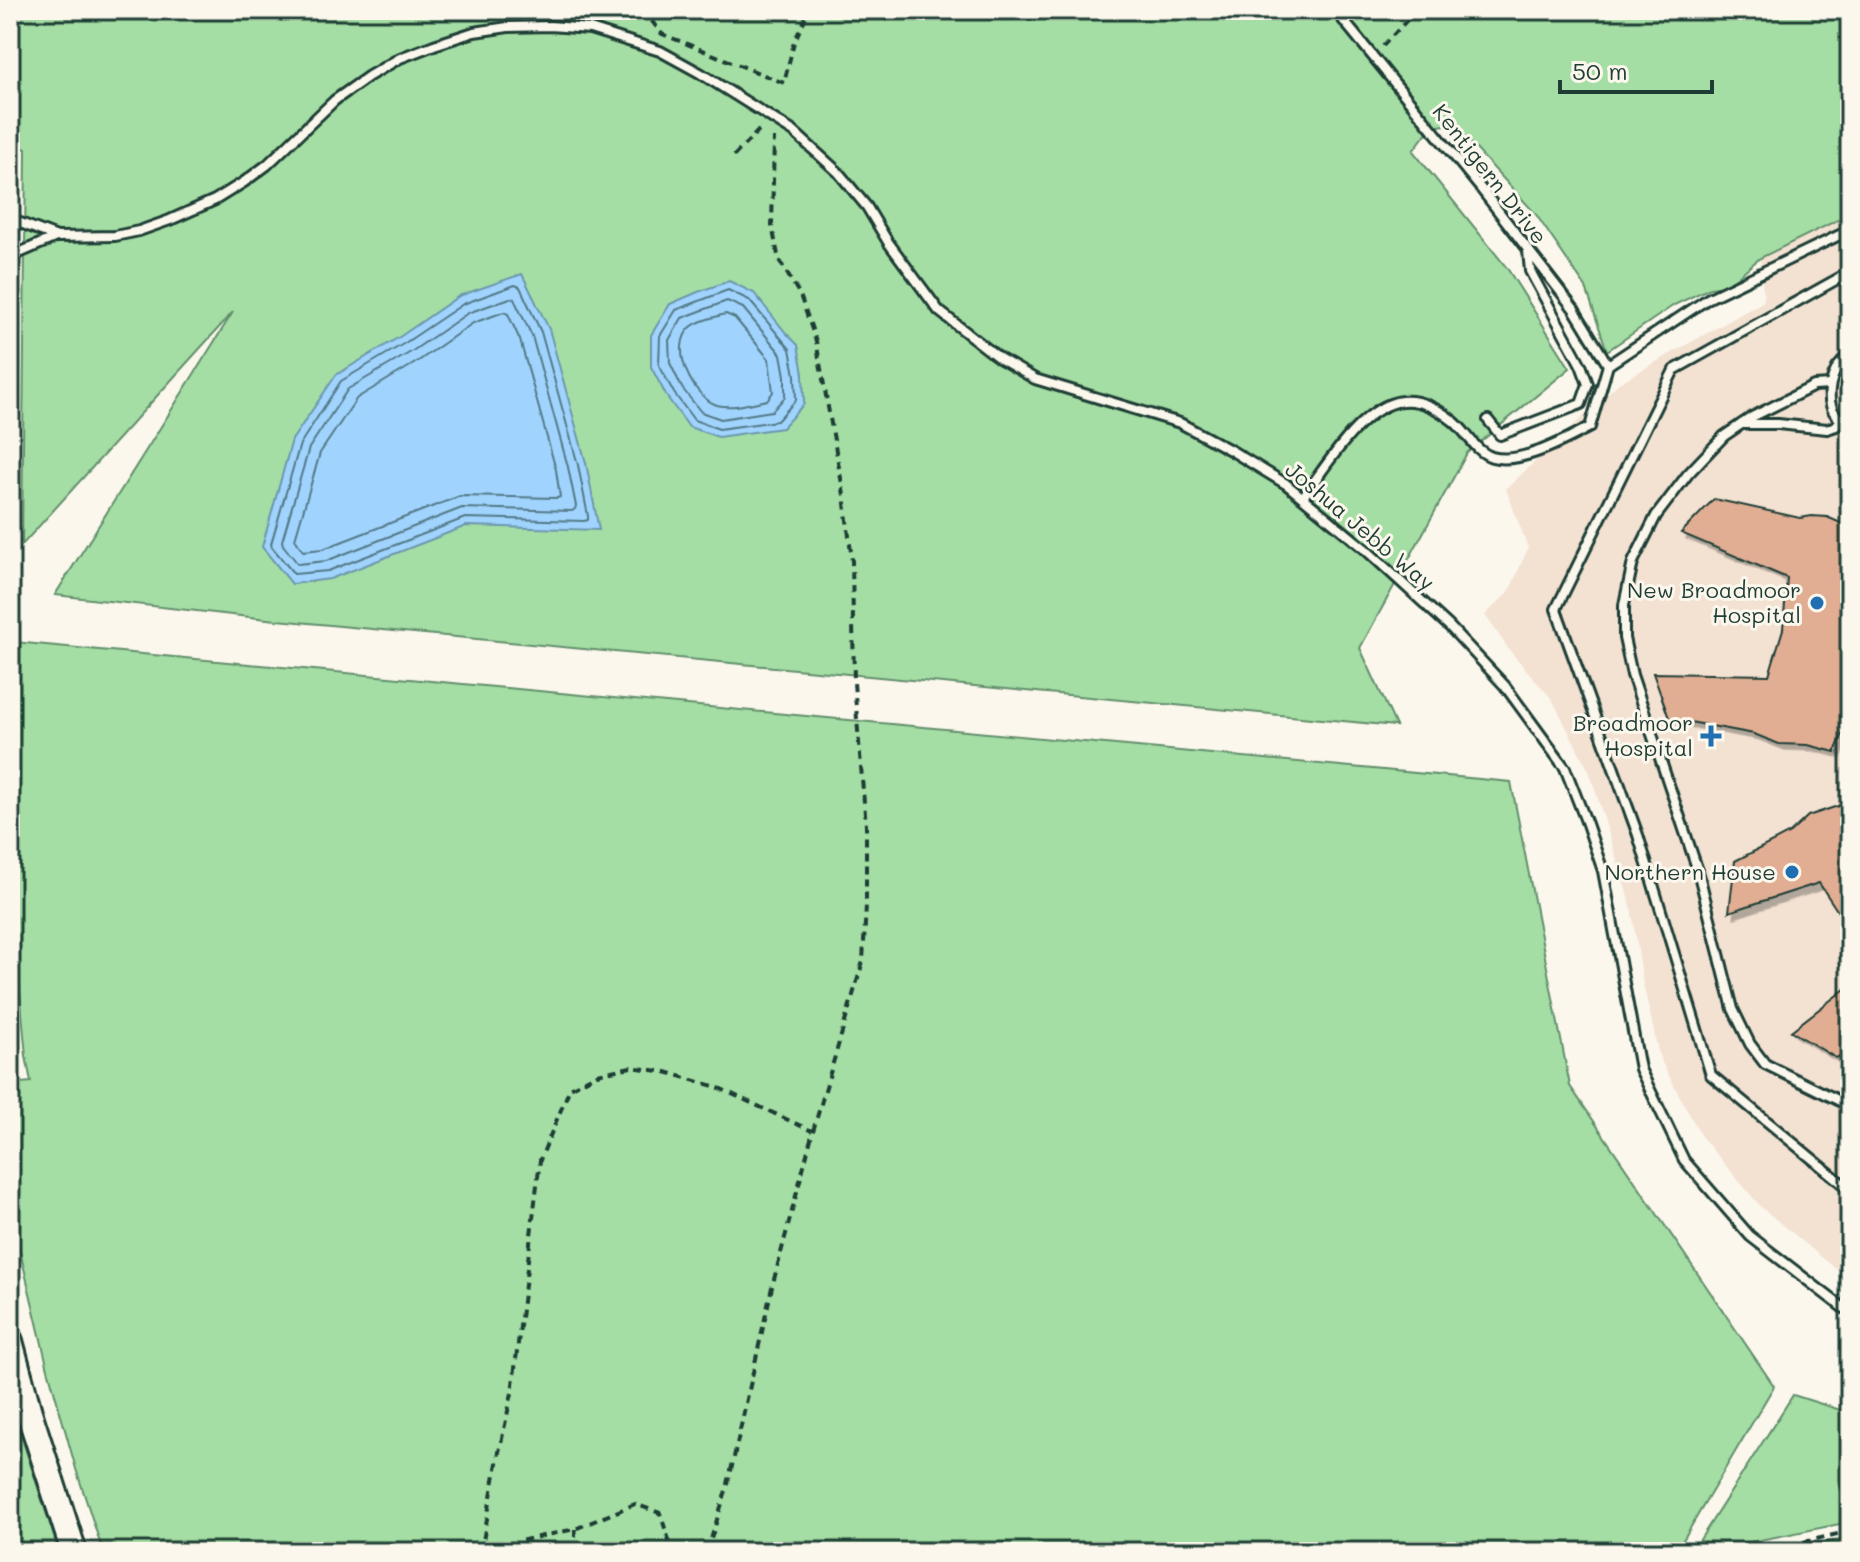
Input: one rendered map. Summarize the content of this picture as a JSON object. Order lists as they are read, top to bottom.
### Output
{
  "streets": {
    "lane": ["Kentigern Drive", "Joshua Jebb Way"]
  },
  "places": {
    "other": ["New Broadmoor Hospital", "Northern House"],
    "health": ["Broadmoor Hospital"]
  },
  "scale_bar": "50 m"
}
